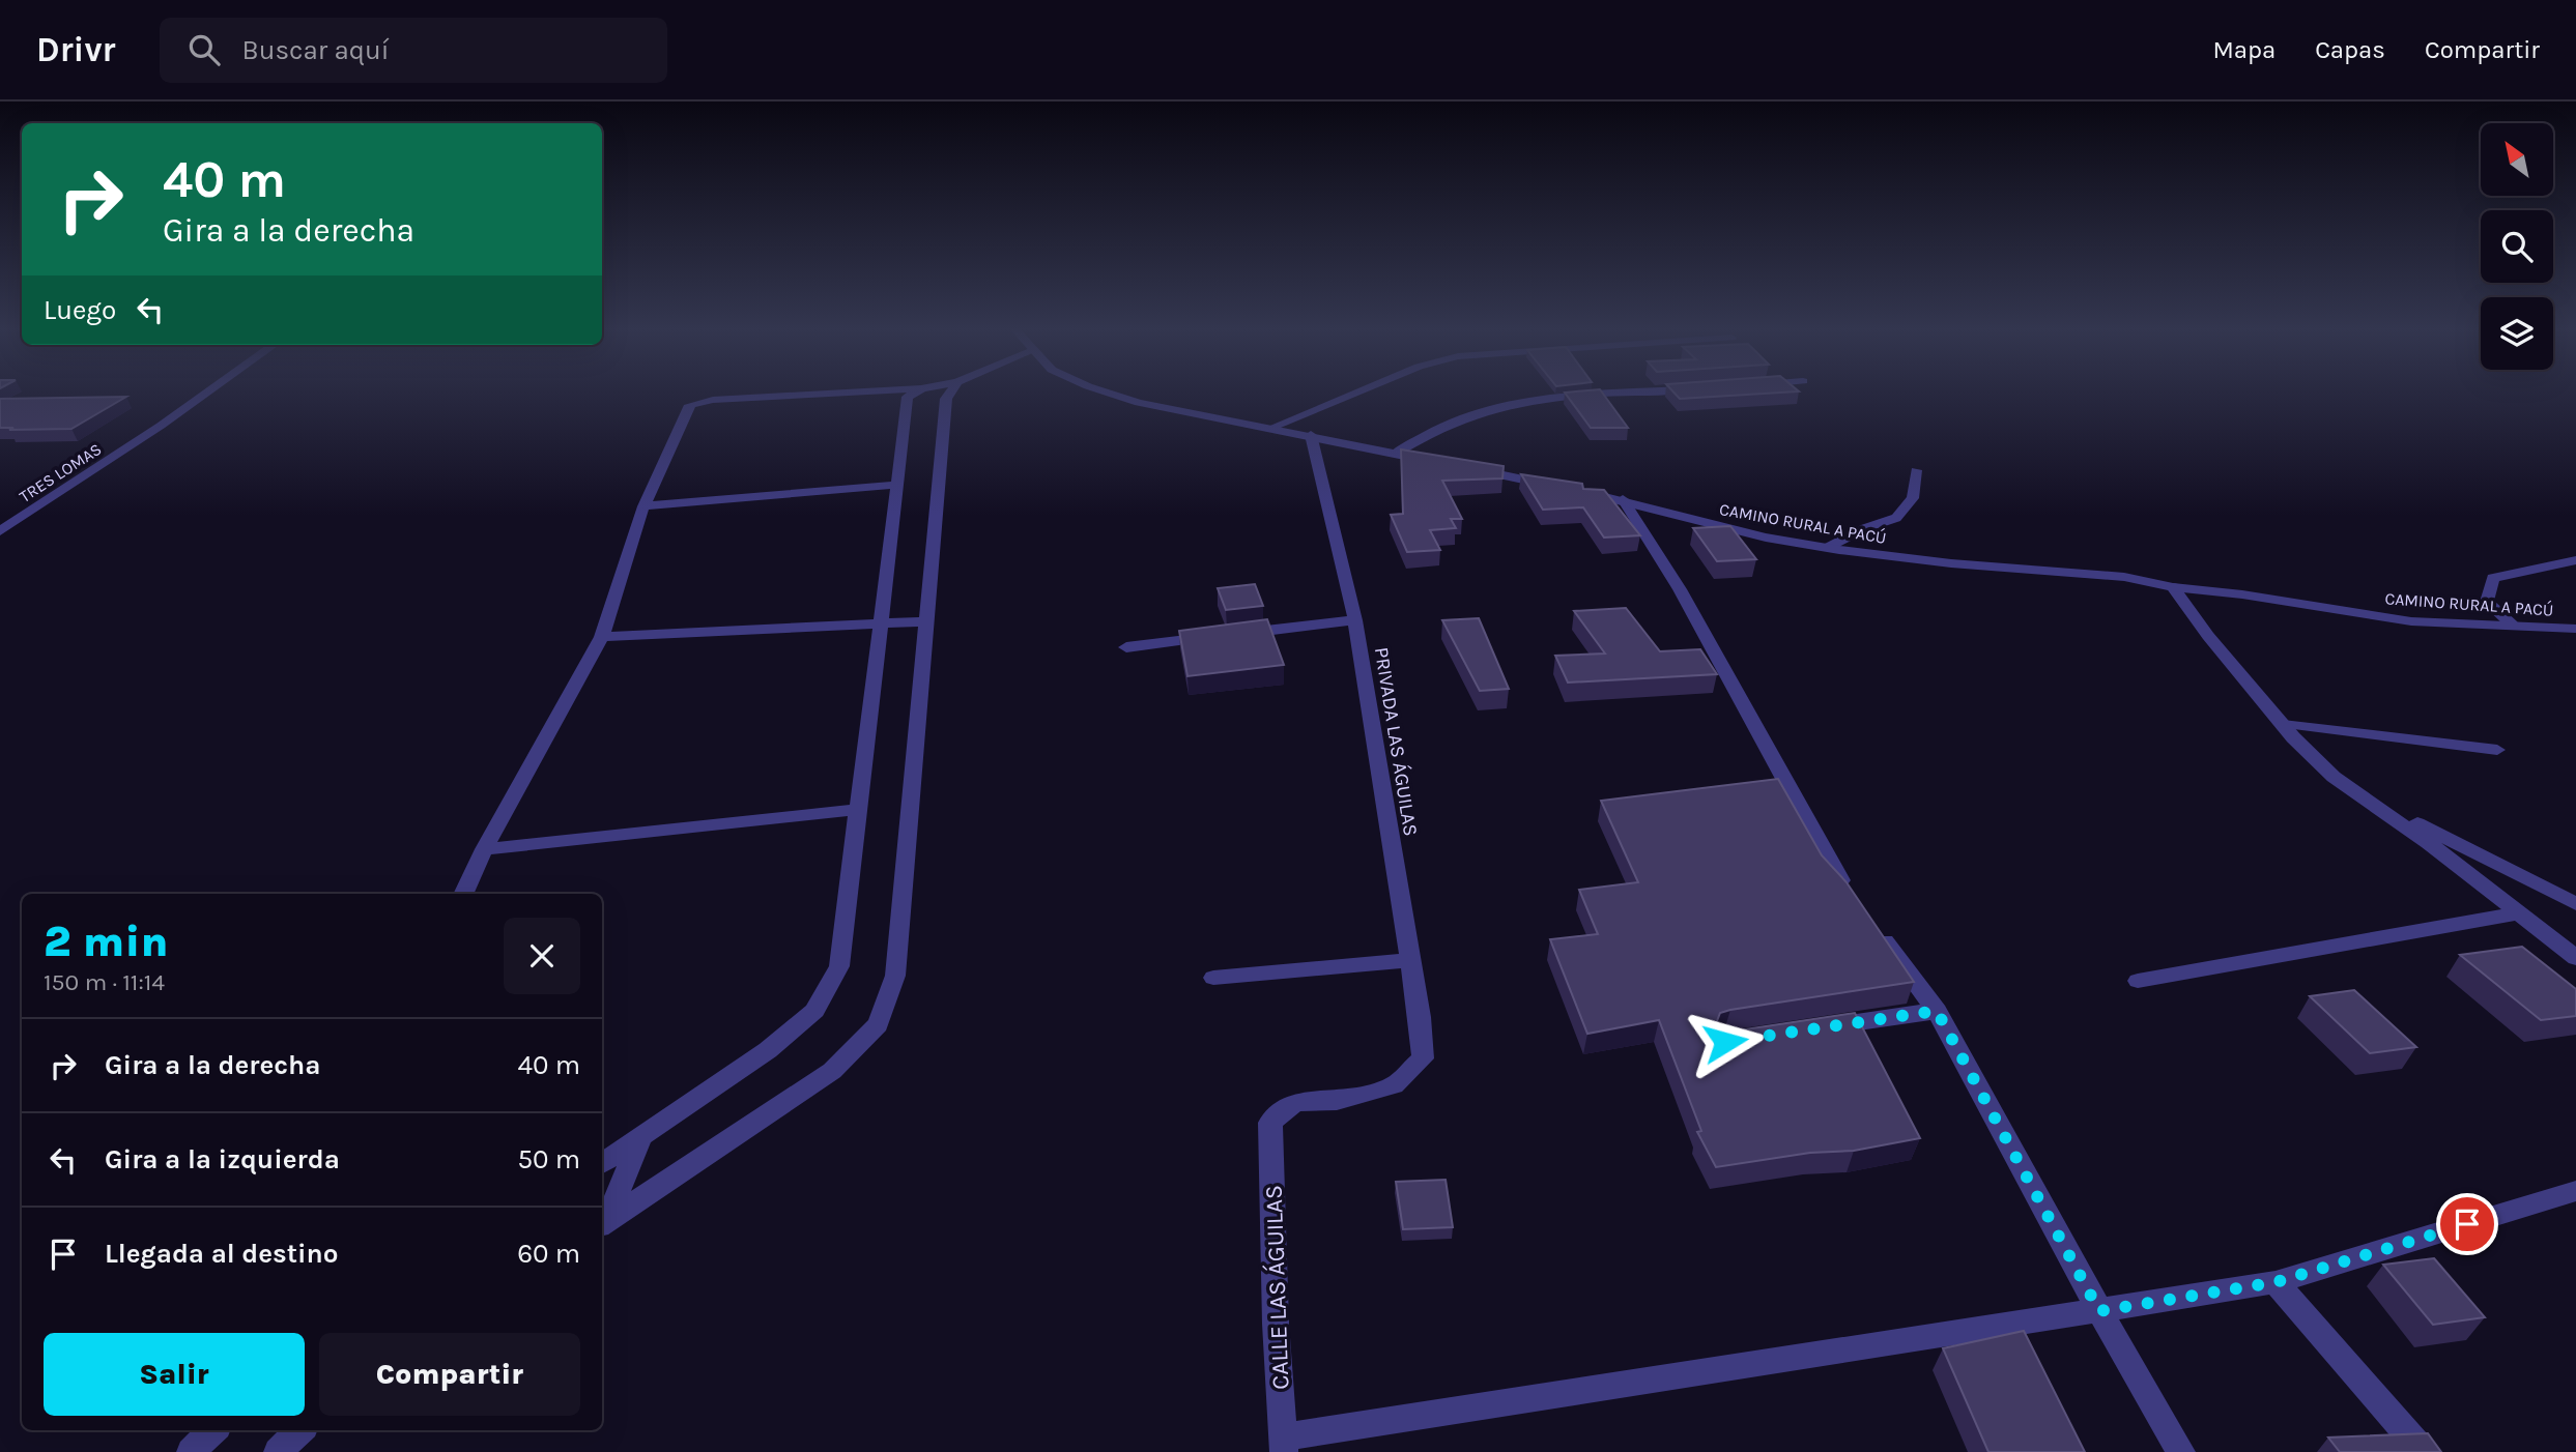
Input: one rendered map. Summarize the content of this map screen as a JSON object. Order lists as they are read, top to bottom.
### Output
{
  "streets": {
    "street": [
      "TRES LOMAS",
      "CAMINO RURAL A PACÚ",
      "PRIVADA LAS ÁGUILAS",
      "CALLE LAS ÁGUILAS"
    ]
  },
  "crossings": [
    ["PRIVADA LAS ÁGUILAS", "CALLE LAS ÁGUILAS"]
  ],
  "north": "top left",
  "page": {
    "header": "Drivr",
    "search": "Buscar aquí",
    "nav": ["Mapa", "Capas", "Compartir"],
    "turn": ["40 m", "Gira a la derecha"],
    "then": "Luego",
    "heading": ["2 min", "150 m · 11:14"],
    "list": [
      {
        "name": "Gira a la derecha",
        "value": "40 m"
      },
      {
        "name": "Gira a la izquierda",
        "value": "50 m"
      },
      {
        "name": "Llegada al destino",
        "value": "60 m"
      }
    ],
    "buttons": ["Salir", "Compartir"]
  }
}
